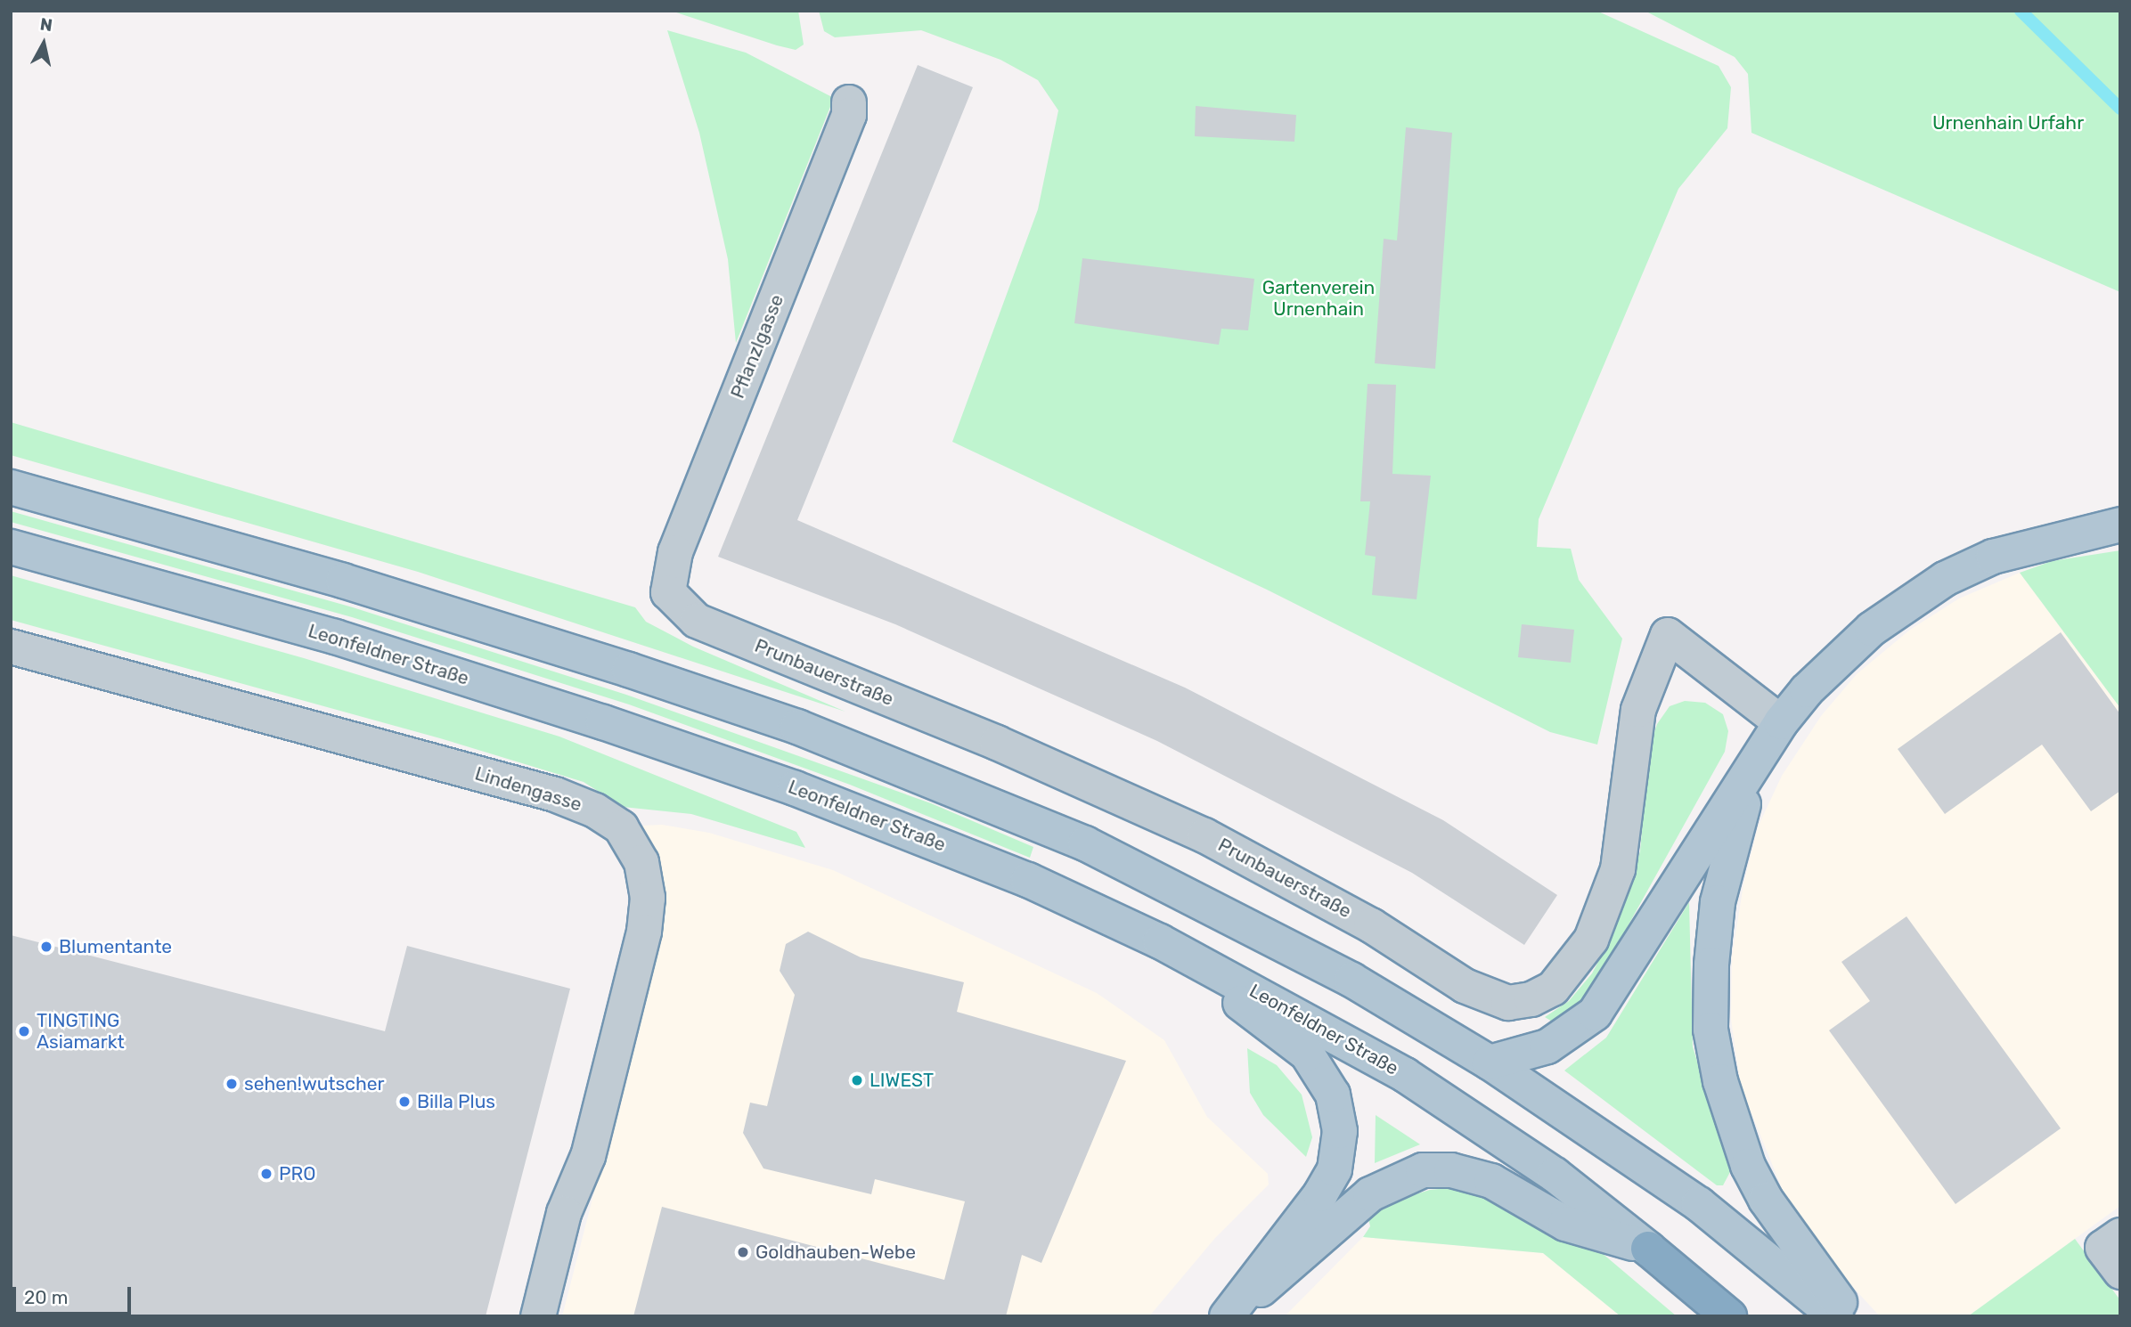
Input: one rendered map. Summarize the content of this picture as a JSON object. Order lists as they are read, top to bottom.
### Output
{
  "streets": {
    "main road": ["Leonfeldner Straße"],
    "street": ["Pflanzlgasse", "Prunbauerstraße", "Lindengasse"]
  },
  "crossings": [
    ["Pflanzlgasse", "Prunbauerstraße"]
  ],
  "parks": ["Urnenhain Urfahr", "Gartenverein Urnenhain"],
  "places": [
    "Blumentante",
    "TINGTING Asiamarkt",
    "LIWEST",
    "sehen!wutscher",
    "Billa Plus",
    "PRO",
    "Goldhauben-Webe"
  ],
  "scale_bar": "20 m",
  "north": "top"
}
